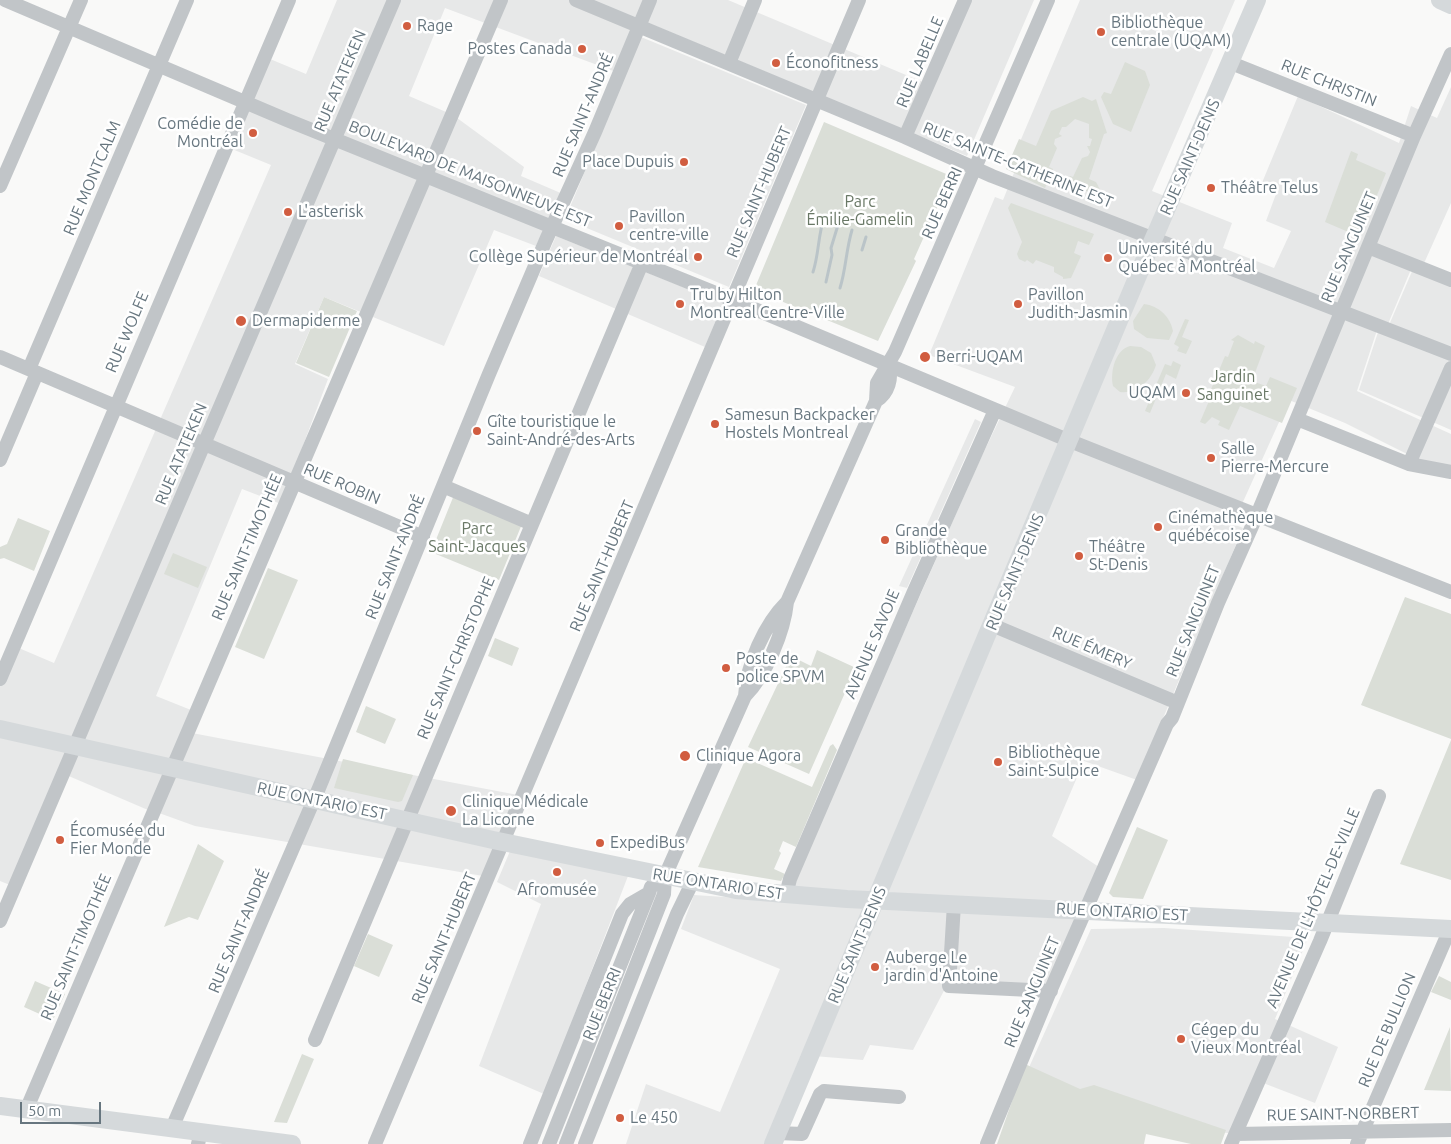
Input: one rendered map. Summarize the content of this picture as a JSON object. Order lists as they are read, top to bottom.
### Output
{
  "streets": {
    "main road": ["RUE SAINT-DENIS", "RUE ONTARIO EST"],
    "street": [
      "RUE LABELLE",
      "RUE ATATEKEN",
      "RUE CHRISTIN",
      "RUE SAINT-ANDRÉ",
      "RUE SAINTE-CATHERINE EST",
      "BOULEVARD DE MAISONNEUVE EST",
      "RUE MONTCALM",
      "RUE SAINT-HUBERT",
      "RUE BERRI",
      "RUE SANGUINET",
      "RUE WOLFE",
      "RUE ROBIN",
      "RUE SAINT-TIMOTHÉE",
      "AVENUE SAVOIE",
      "RUE ÉMERY",
      "RUE SAINT-CHRISTOPHE",
      "AVENUE DE L'HÔTEL-DE-VILLE",
      "RUE DE BULLION",
      "RUE SAINT-NORBERT"
    ]
  },
  "crossings": [
    ["RUE LABELLE", "RUE SAINTE-CATHERINE EST"],
    ["RUE ATATEKEN", "BOULEVARD DE MAISONNEUVE EST"],
    ["RUE ATATEKEN", "RUE ROBIN"],
    ["RUE ATATEKEN", "RUE ONTARIO EST"],
    ["RUE CHRISTIN", "RUE SAINT-DENIS"],
    ["RUE CHRISTIN", "RUE SANGUINET"],
    ["RUE SAINT-ANDRÉ", "RUE SAINTE-CATHERINE EST"],
    ["RUE SAINT-ANDRÉ", "BOULEVARD DE MAISONNEUVE EST"],
    ["RUE SAINT-ANDRÉ", "RUE ROBIN"],
    ["RUE SAINT-ANDRÉ", "RUE ONTARIO EST"],
    ["RUE SAINT-DENIS", "RUE SAINTE-CATHERINE EST"],
    ["RUE SAINT-DENIS", "BOULEVARD DE MAISONNEUVE EST"],
    ["RUE SAINT-DENIS", "RUE ÉMERY"],
    ["RUE SAINT-DENIS", "RUE ONTARIO EST"],
    ["RUE SAINTE-CATHERINE EST", "RUE SAINT-HUBERT"],
    ["RUE SAINTE-CATHERINE EST", "RUE BERRI"],
    ["RUE SAINTE-CATHERINE EST", "RUE SANGUINET"],
    ["BOULEVARD DE MAISONNEUVE EST", "RUE MONTCALM"],
    ["BOULEVARD DE MAISONNEUVE EST", "RUE SAINT-HUBERT"],
    ["BOULEVARD DE MAISONNEUVE EST", "RUE BERRI"],
    ["BOULEVARD DE MAISONNEUVE EST", "RUE SANGUINET"],
    ["BOULEVARD DE MAISONNEUVE EST", "RUE WOLFE"],
    ["BOULEVARD DE MAISONNEUVE EST", "RUE SAINT-TIMOTHÉE"],
    ["BOULEVARD DE MAISONNEUVE EST", "AVENUE SAVOIE"],
    ["BOULEVARD DE MAISONNEUVE EST", "RUE SAINT-CHRISTOPHE"],
    ["RUE MONTCALM", "RUE ROBIN"],
    ["RUE SAINT-HUBERT", "RUE ONTARIO EST"],
    ["RUE BERRI", "RUE ONTARIO EST"],
    ["RUE SANGUINET", "RUE ÉMERY"],
    ["RUE SANGUINET", "RUE ONTARIO EST"],
    ["RUE WOLFE", "RUE ROBIN"],
    ["RUE ROBIN", "RUE SAINT-TIMOTHÉE"],
    ["RUE SAINT-TIMOTHÉE", "RUE ONTARIO EST"],
    ["AVENUE SAVOIE", "RUE ONTARIO EST"],
    ["RUE SAINT-CHRISTOPHE", "RUE ONTARIO EST"],
    ["RUE ONTARIO EST", "AVENUE DE L'HÔTEL-DE-VILLE"],
    ["RUE ONTARIO EST", "RUE DE BULLION"],
    ["AVENUE DE L'HÔTEL-DE-VILLE", "RUE SAINT-NORBERT"],
    ["RUE DE BULLION", "RUE SAINT-NORBERT"]
  ],
  "parks": ["Parc Émilie-Gamelin", "Jardin Sanguinet", "Parc Saint-Jacques"],
  "places": [
    "Rage",
    "Bibliothèque centrale (UQAM)",
    "Postes Canada",
    "Éconofitness",
    "Comédie de Montréal",
    "Place Dupuis",
    "Théâtre Telus",
    "L'asterisk",
    "Pavillon centre-ville",
    "Collège Supérieur de Montréal",
    "Université du Québec à Montréal",
    "Tru by Hilton Montreal Centre-Ville",
    "Pavillon Judith-Jasmin",
    "Dermapiderme",
    "Berri-UQAM",
    "UQAM",
    "Samesun Backpacker Hostels Montreal",
    "Gîte touristique le Saint-André-des-Arts",
    "Salle Pierre-Mercure",
    "Cinémathèque québécoise",
    "Grande Bibliothèque",
    "Théâtre St-Denis",
    "Poste de police SPVM",
    "Clinique Agora",
    "Bibliothèque Saint-Sulpice",
    "Clinique Médicale La Licorne",
    "Écomusée du Fier Monde",
    "ExpediBus",
    "Afromusée",
    "Auberge Le jardin d'Antoine",
    "Cégep du Vieux Montréal",
    "Le 450"
  ],
  "scale_bar": "50 m"
}
